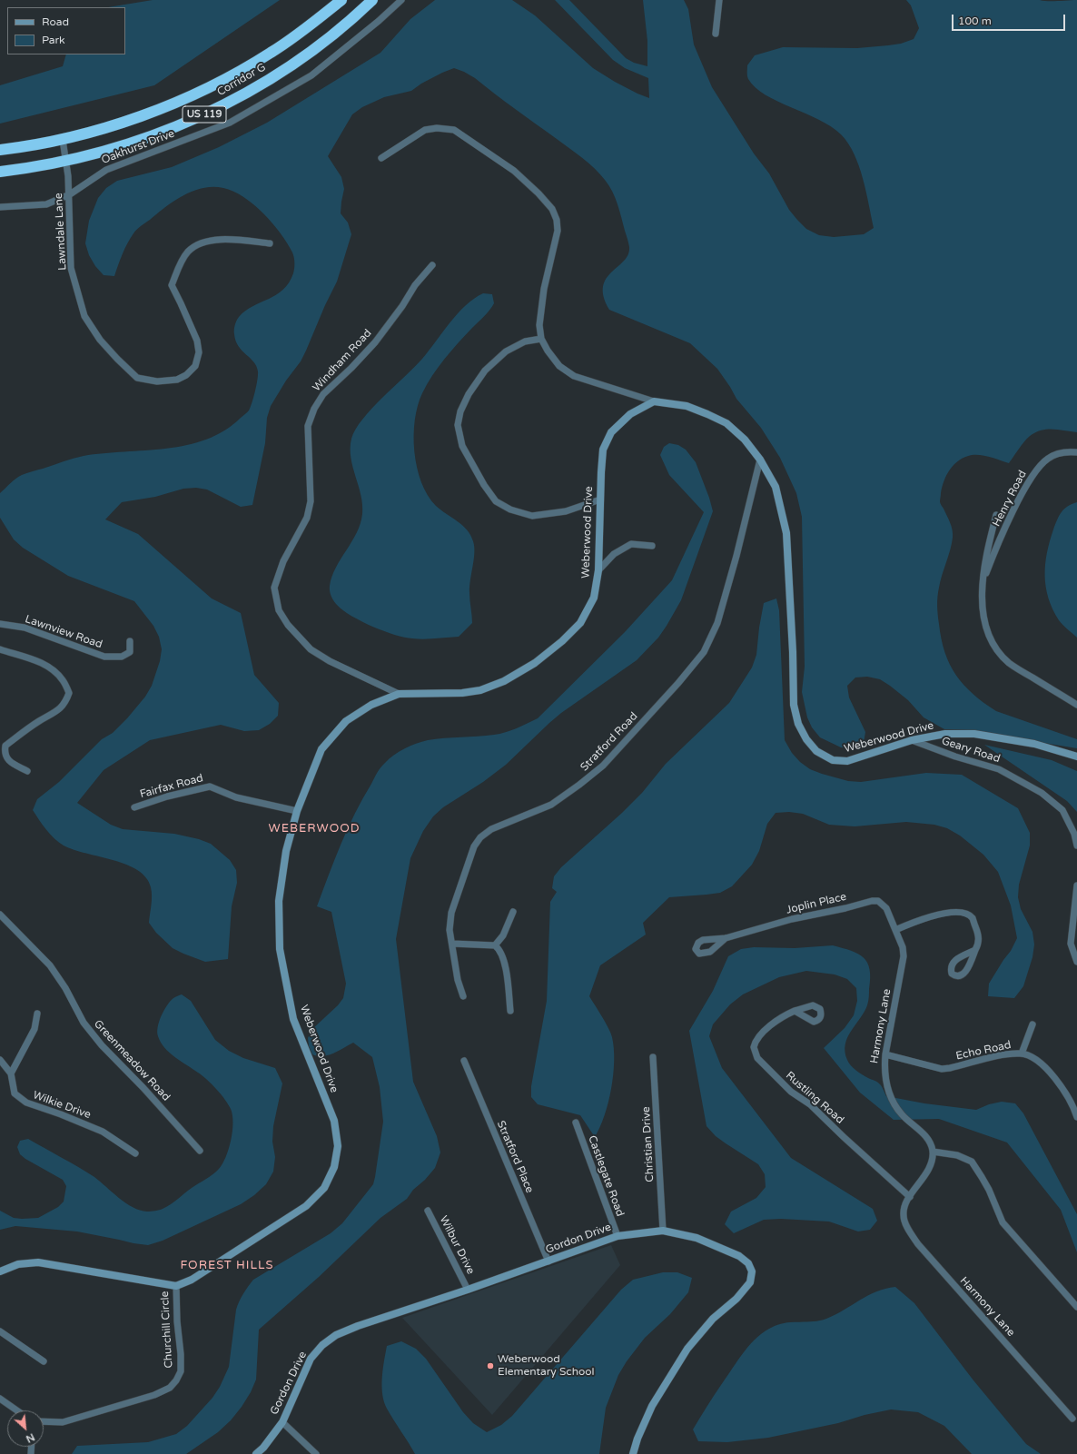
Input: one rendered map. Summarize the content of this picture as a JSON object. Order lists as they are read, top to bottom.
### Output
{
  "streets": {
    "highway": ["Corridor G", "US 119"],
    "street": [
      "Oakhurst Drive",
      "Lawndale Lane",
      "Windham Road",
      "Henry Road",
      "Weberwood Drive",
      "Lawnview Road",
      "Stratford Road",
      "Geary Road",
      "Fairfax Road",
      "Joplin Place",
      "Harmony Lane",
      "Echo Road",
      "Greenmeadow Road",
      "Rustling Road",
      "Wilkie Drive",
      "Christian Drive",
      "Stratford Place",
      "Castlegate Road",
      "Gordon Drive",
      "Wilbur Drive",
      "Churchill Circle"
    ]
  },
  "crossings": [
    ["Corridor G", "US 119"],
    ["Corridor G", "Lawndale Lane"],
    ["US 119", "Lawndale Lane"],
    ["Oakhurst Drive", "Lawndale Lane"],
    ["Windham Road", "Weberwood Drive"],
    ["Weberwood Drive", "Stratford Road"],
    ["Weberwood Drive", "Geary Road"],
    ["Weberwood Drive", "Fairfax Road"],
    ["Weberwood Drive", "Churchill Circle"],
    ["Joplin Place", "Harmony Lane"],
    ["Harmony Lane", "Echo Road"],
    ["Harmony Lane", "Rustling Road"],
    ["Christian Drive", "Gordon Drive"],
    ["Stratford Place", "Gordon Drive"],
    ["Castlegate Road", "Gordon Drive"],
    ["Gordon Drive", "Wilbur Drive"]
  ],
  "districts": ["WEBERWOOD", "FOREST HILLS"],
  "places": ["Weberwood Elementary School"],
  "legend": ["Road", "Park"],
  "scale_bar": "100 m",
  "north": "bottom right"
}
